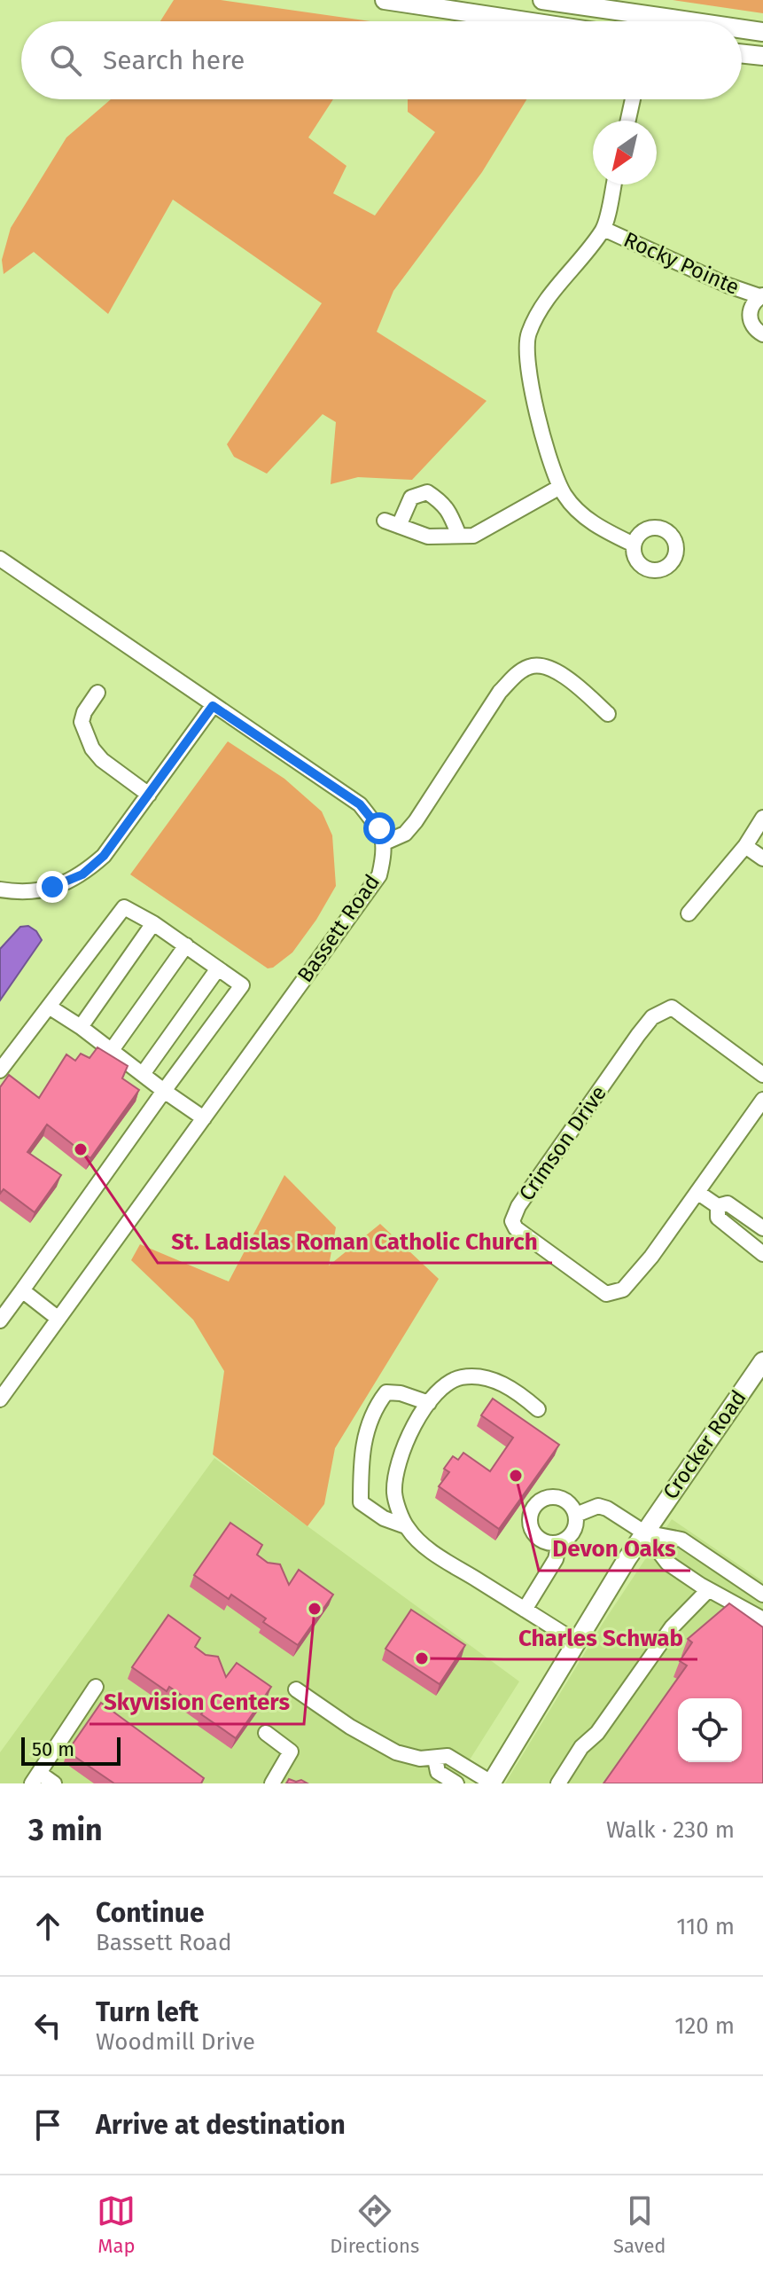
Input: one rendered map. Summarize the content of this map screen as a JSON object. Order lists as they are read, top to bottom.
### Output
{
  "streets": {
    "main road": ["Crocker Road"],
    "street": ["Rocky Pointe", "Bassett Road", "Crimson Drive"]
  },
  "places": [
    "St. Ladislas Roman Catholic Church",
    "Devon Oaks",
    "Skyvision Centers",
    "Charles Schwab"
  ],
  "scale_bar": "50 m",
  "north": "bottom left",
  "page": {
    "search": "Search here",
    "scale": "50 m",
    "heading": ["3 min", "Walk · 230 m"],
    "list": [
      ["Continue", "Bassett Road", "110 m"],
      ["Turn left", "Woodmill Drive", "120 m"],
      "Arrive at destination"
    ],
    "nav": ["Map", "Directions", "Saved"]
  }
}
